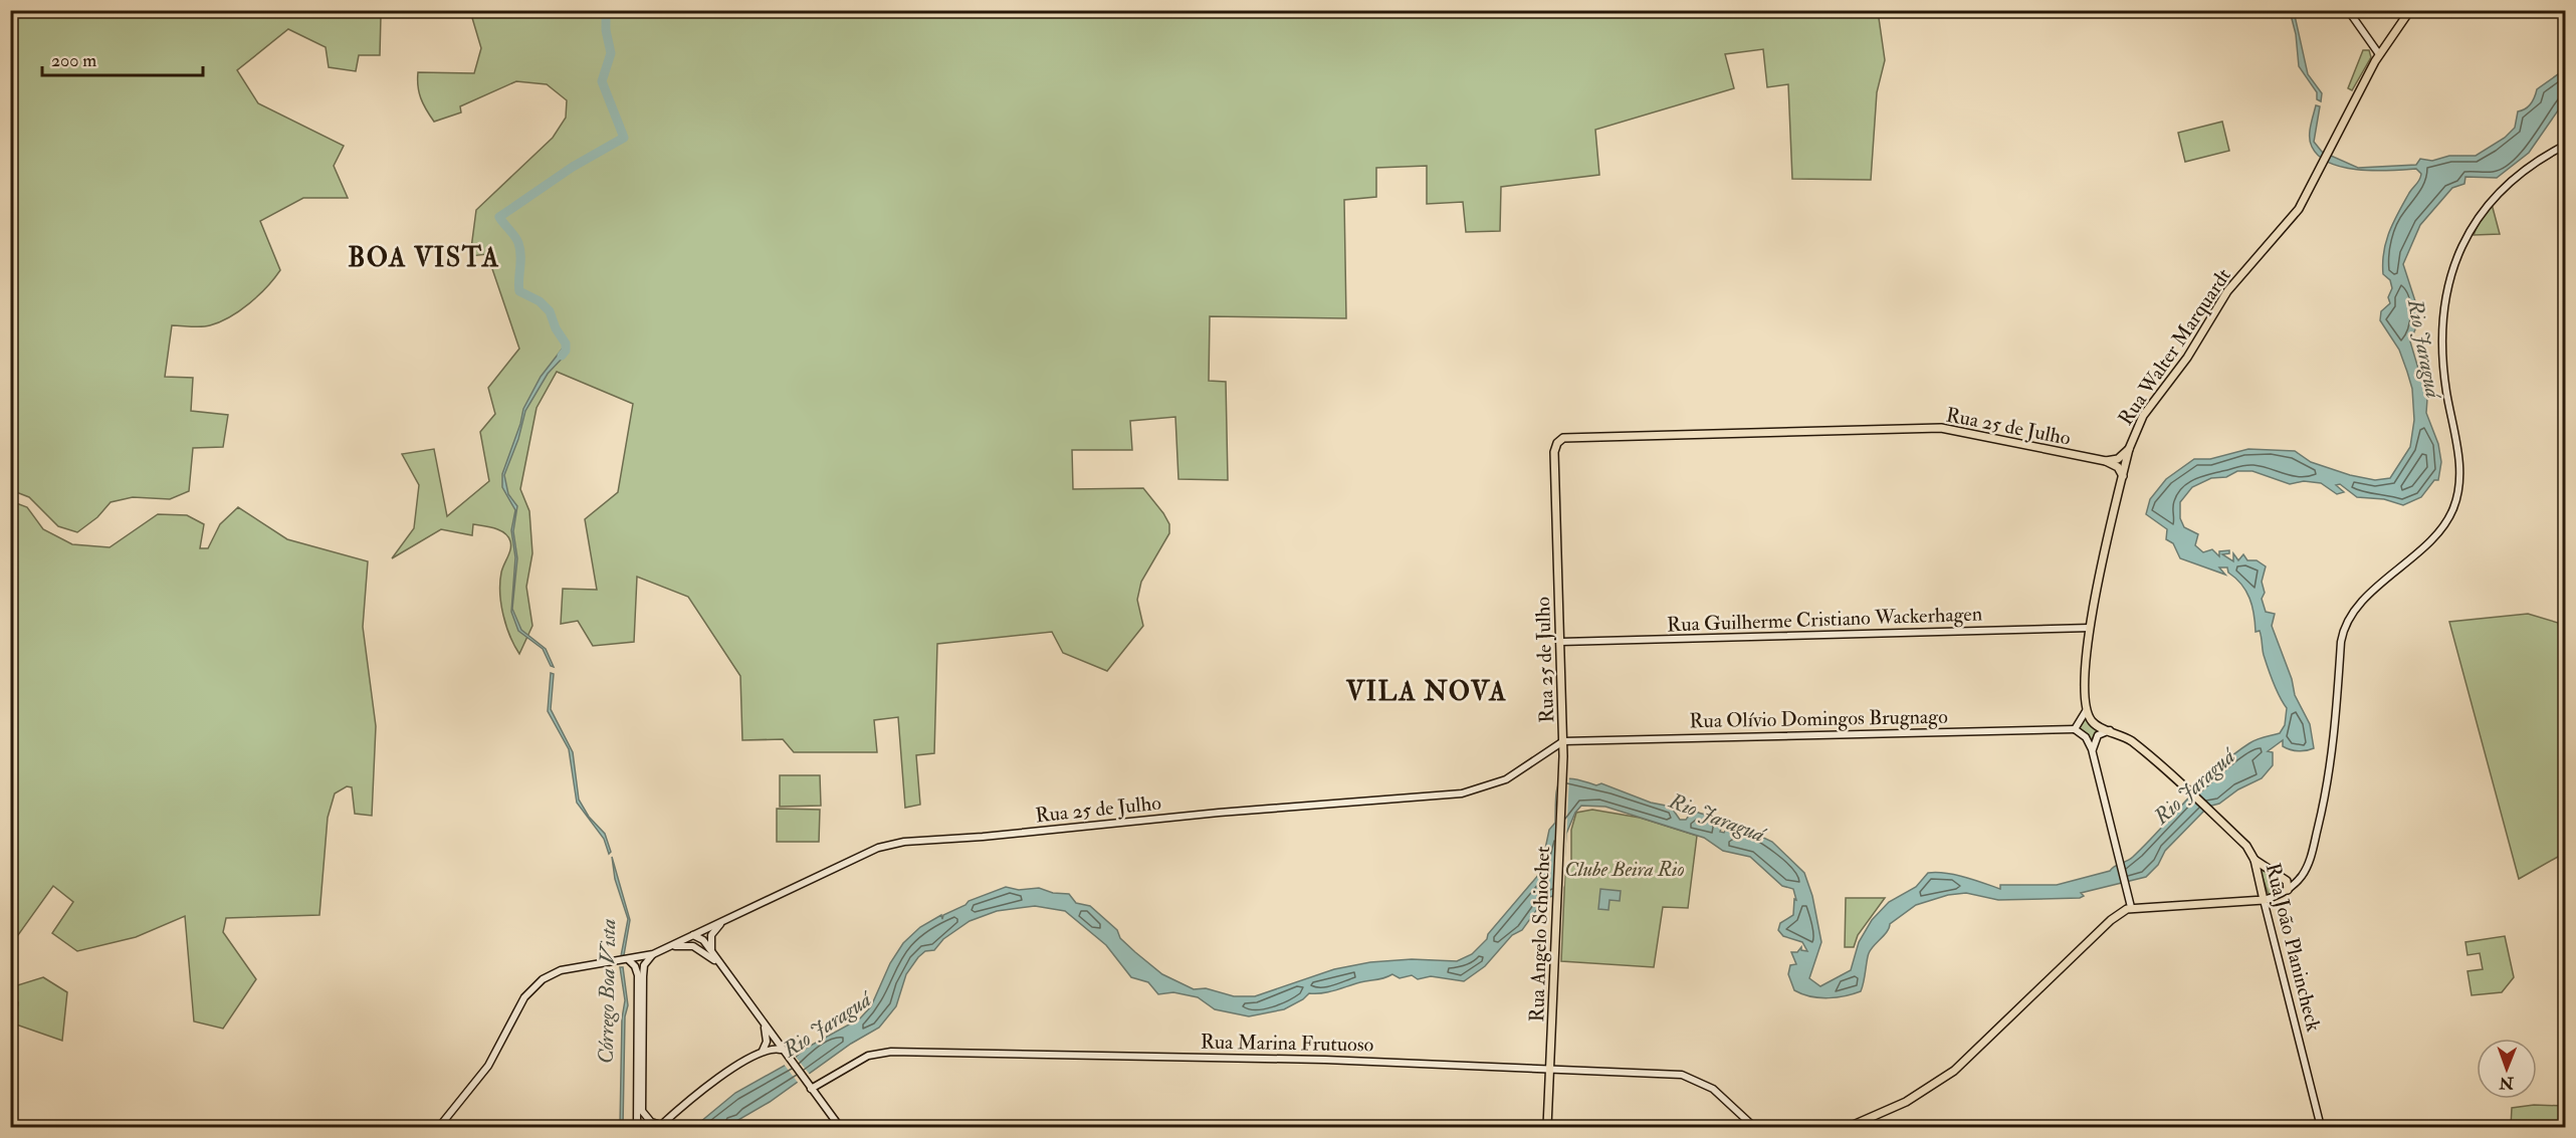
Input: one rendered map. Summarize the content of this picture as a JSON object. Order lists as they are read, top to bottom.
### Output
{
  "streets": {
    "main road": [
      "Rua Walter Marquardt",
      "Rua 25 de Julho",
      "Rua Guilherme Cristiano Wackerhagen",
      "Rua Olívio Domingos Brugnago",
      "Rua Angelo Schiochet",
      "Rua João Planincheck",
      "Rua Marina Frutuoso"
    ]
  },
  "crossings": [
    ["Rua Walter Marquardt", "Rua Guilherme Cristiano Wackerhagen"],
    ["Rua Walter Marquardt", "Rua Olívio Domingos Brugnago"],
    ["Rua 25 de Julho", "Rua Guilherme Cristiano Wackerhagen"],
    ["Rua 25 de Julho", "Rua Olívio Domingos Brugnago"],
    ["Rua 25 de Julho", "Rua Angelo Schiochet"],
    ["Rua Olívio Domingos Brugnago", "Rua Angelo Schiochet"],
    ["Rua Angelo Schiochet", "Rua Marina Frutuoso"]
  ],
  "districts": ["BOA VISTA", "VILA NOVA"],
  "water": ["Rio Jaraguá", "Córrego Boa Vista"],
  "parks": ["Clube Beira Rio"],
  "scale_bar": "200 m",
  "north": "bottom"
}
